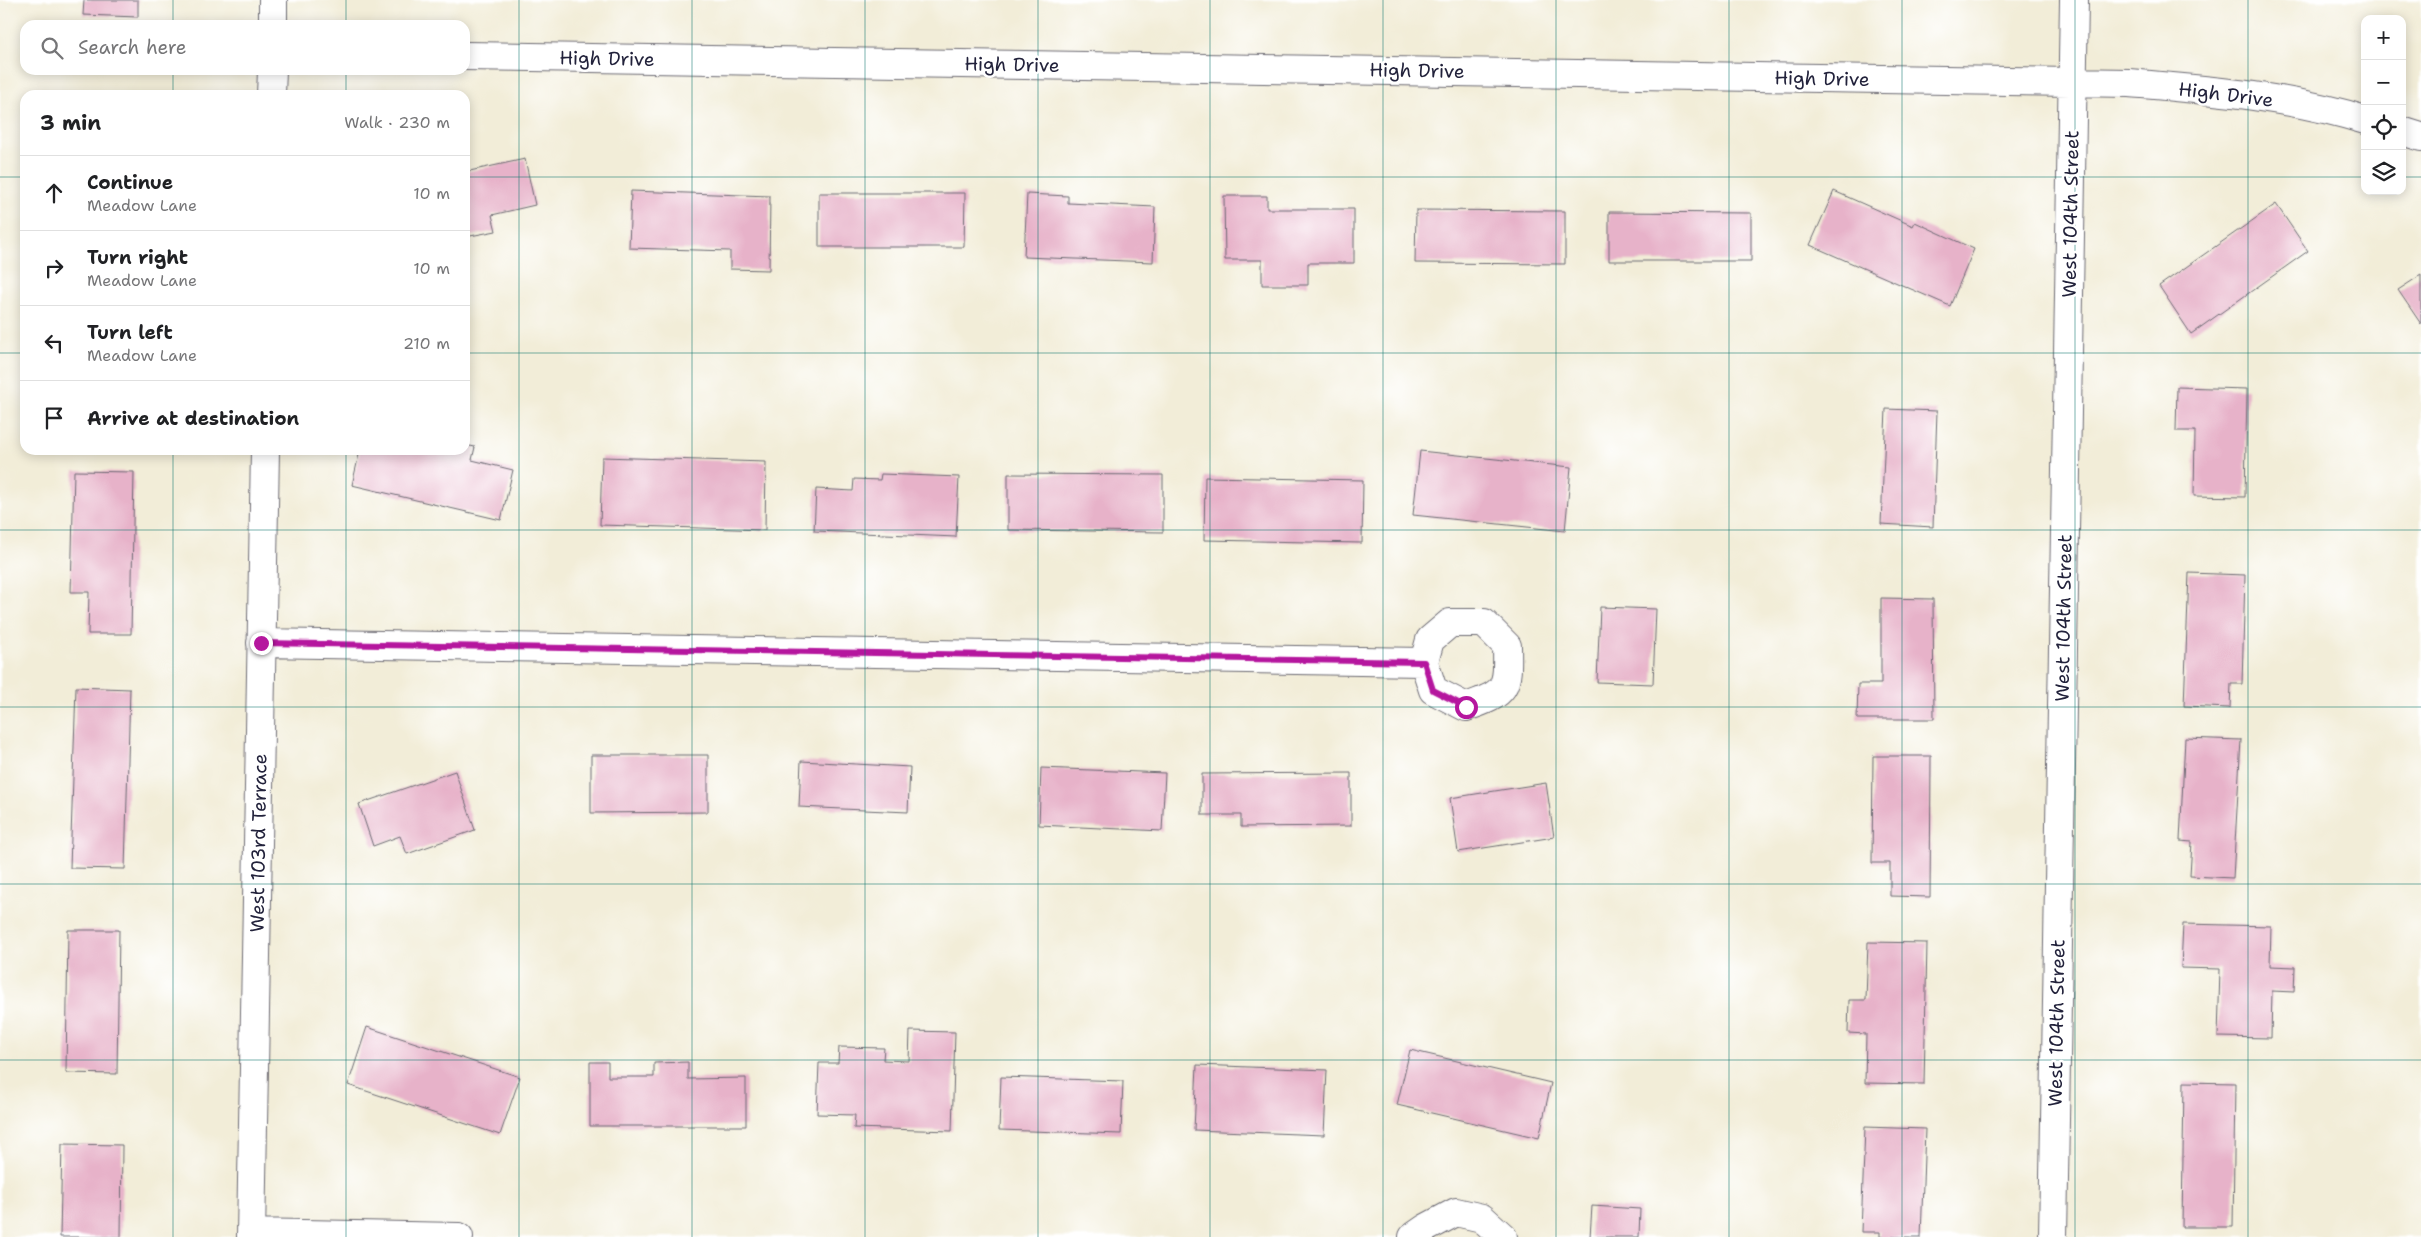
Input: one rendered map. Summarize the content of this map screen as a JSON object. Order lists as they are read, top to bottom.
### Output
{
  "streets": {
    "street": ["High Drive", "West 104th Street", "West 103rd Terrace"]
  },
  "crossings": [
    ["High Drive", "West 104th Street"]
  ],
  "page": {
    "map_buttons": ["+", "−"],
    "search": "Search here",
    "heading": ["3 min", "Walk · 230 m"],
    "list": [
      ["Continue", "Meadow Lane", "10 m"],
      ["Turn right", "Meadow Lane", "10 m"],
      ["Turn left", "Meadow Lane", "210 m"],
      "Arrive at destination"
    ]
  }
}
